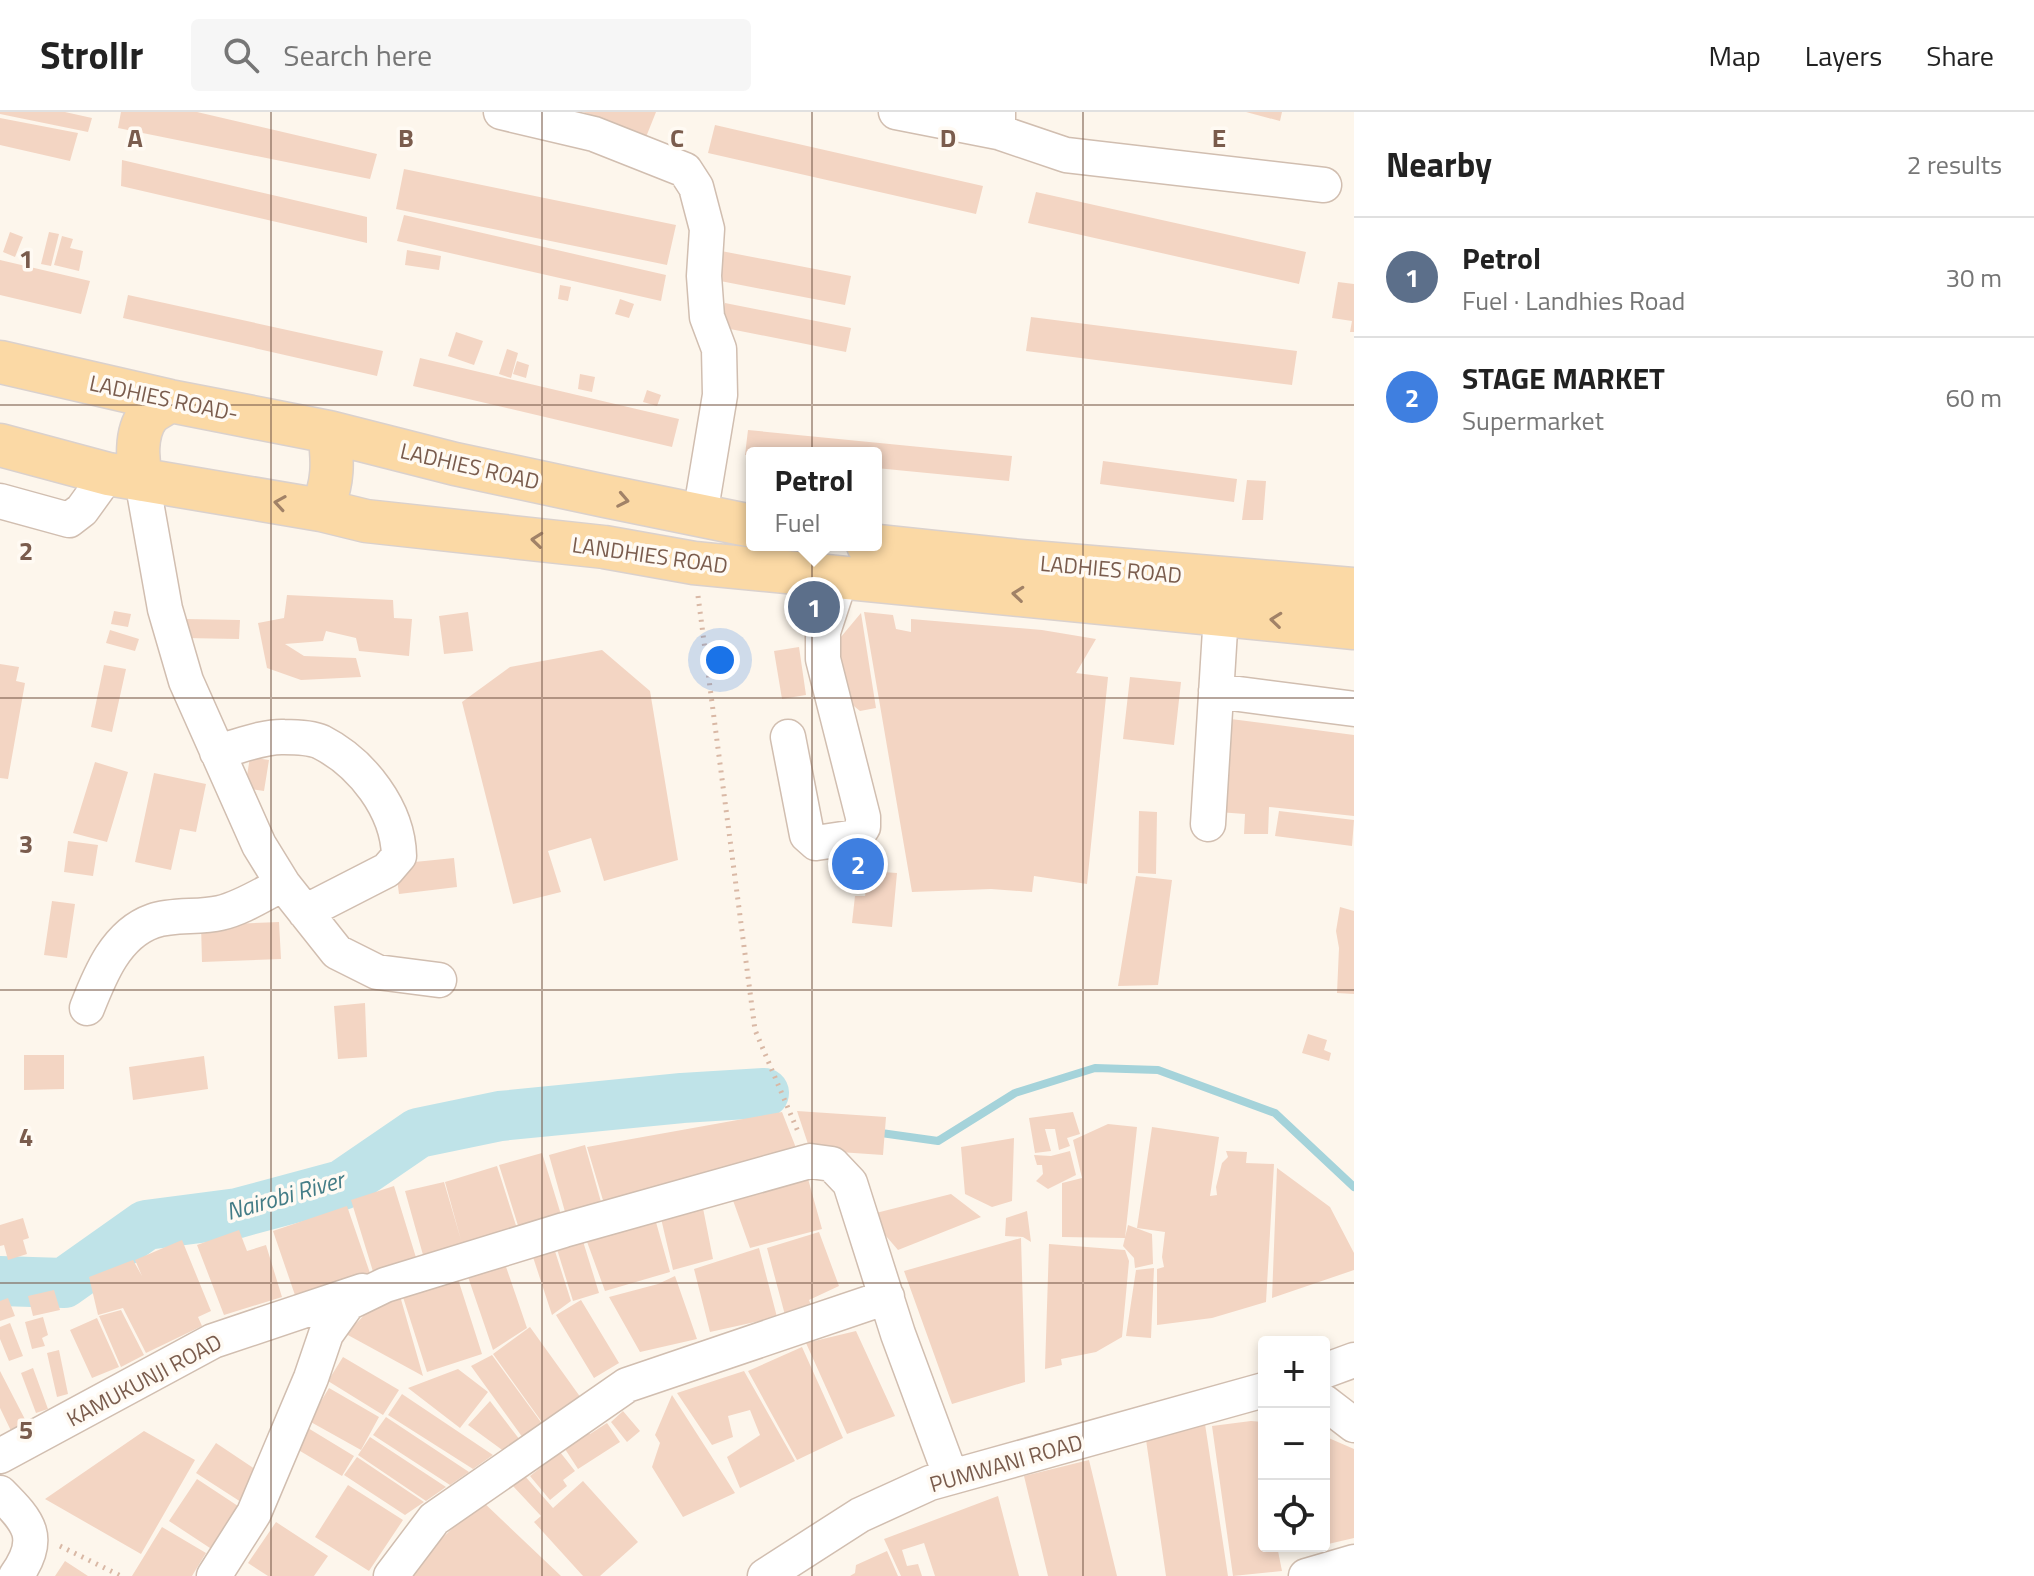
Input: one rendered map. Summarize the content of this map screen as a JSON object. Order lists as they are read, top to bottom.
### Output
{
  "streets": {
    "main road": ["LADHIES ROAD-", "LADHIES ROAD", "LANDHIES ROAD"],
    "street": ["KAMUKUNJI ROAD", "PUMWANI ROAD"]
  },
  "crossings": [
    ["LADHIES ROAD-", "LADHIES ROAD"]
  ],
  "one_way": ["LADHIES ROAD", "LANDHIES ROAD"],
  "water": ["Nairobi River"],
  "page": {
    "header": "Strollr",
    "search": "Search here",
    "nav": ["Map", "Layers", "Share"],
    "heading": ["Nearby", "2 results"],
    "list": [
      {
        "mark": "1",
        "name": "Petrol",
        "note": "Fuel · Landhies Road",
        "value": "30 m"
      },
      {
        "mark": "2",
        "name": "STAGE MARKET",
        "note": "Supermarket",
        "value": "60 m"
      }
    ],
    "popup": ["Petrol", "Fuel"],
    "pins": ["1", "2"],
    "map_buttons": ["+", "−"]
  },
  "grid": {
    "columns": [
      "A",
      "B",
      "C",
      "D",
      "E"
    ],
    "rows": [
      "1",
      "2",
      "3",
      "4",
      "5"
    ]
  }
}
